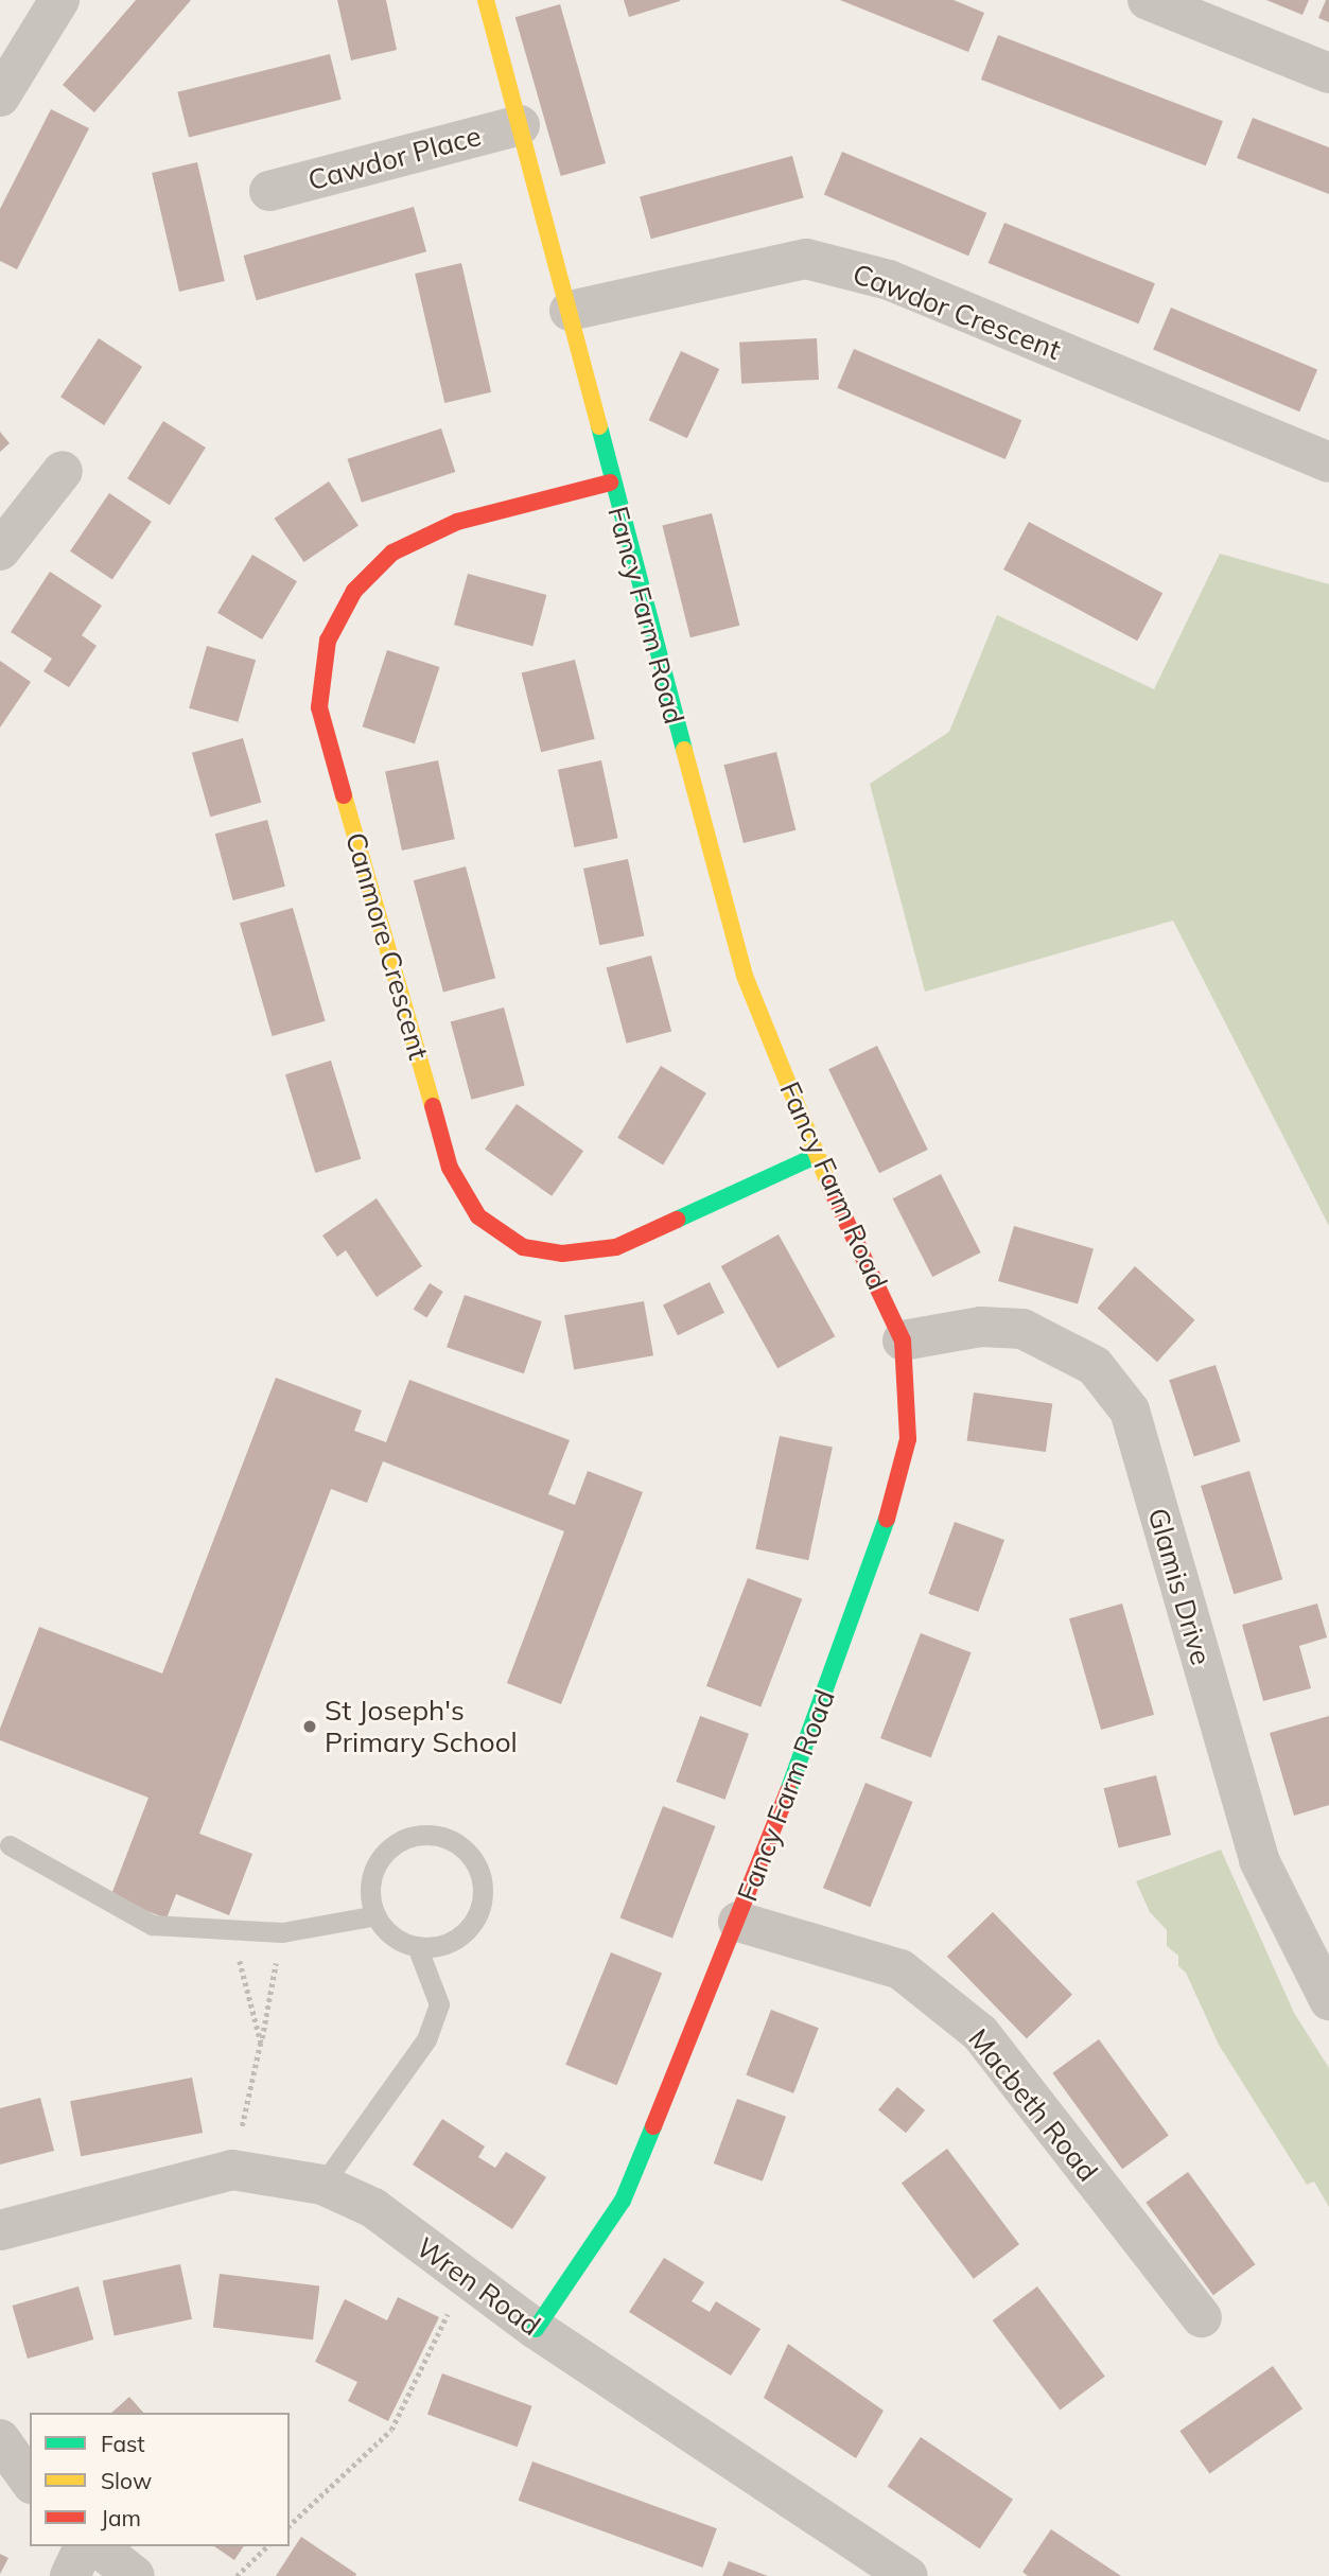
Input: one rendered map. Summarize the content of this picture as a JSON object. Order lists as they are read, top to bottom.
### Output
{
  "streets": {
    "street": [
      "Cawdor Place",
      "Cawdor Crescent",
      "Fancy Farm Road",
      "Canmore Crescent",
      "Glamis Drive",
      "Macbeth Road",
      "Wren Road"
    ]
  },
  "crossings": [
    ["Cawdor Place", "Fancy Farm Road"],
    ["Cawdor Crescent", "Fancy Farm Road"],
    ["Fancy Farm Road", "Canmore Crescent"],
    ["Fancy Farm Road", "Glamis Drive"],
    ["Fancy Farm Road", "Macbeth Road"],
    ["Fancy Farm Road", "Wren Road"]
  ],
  "places": ["St Joseph's Primary School"],
  "legend": ["Fast", "Slow", "Jam"]
}
